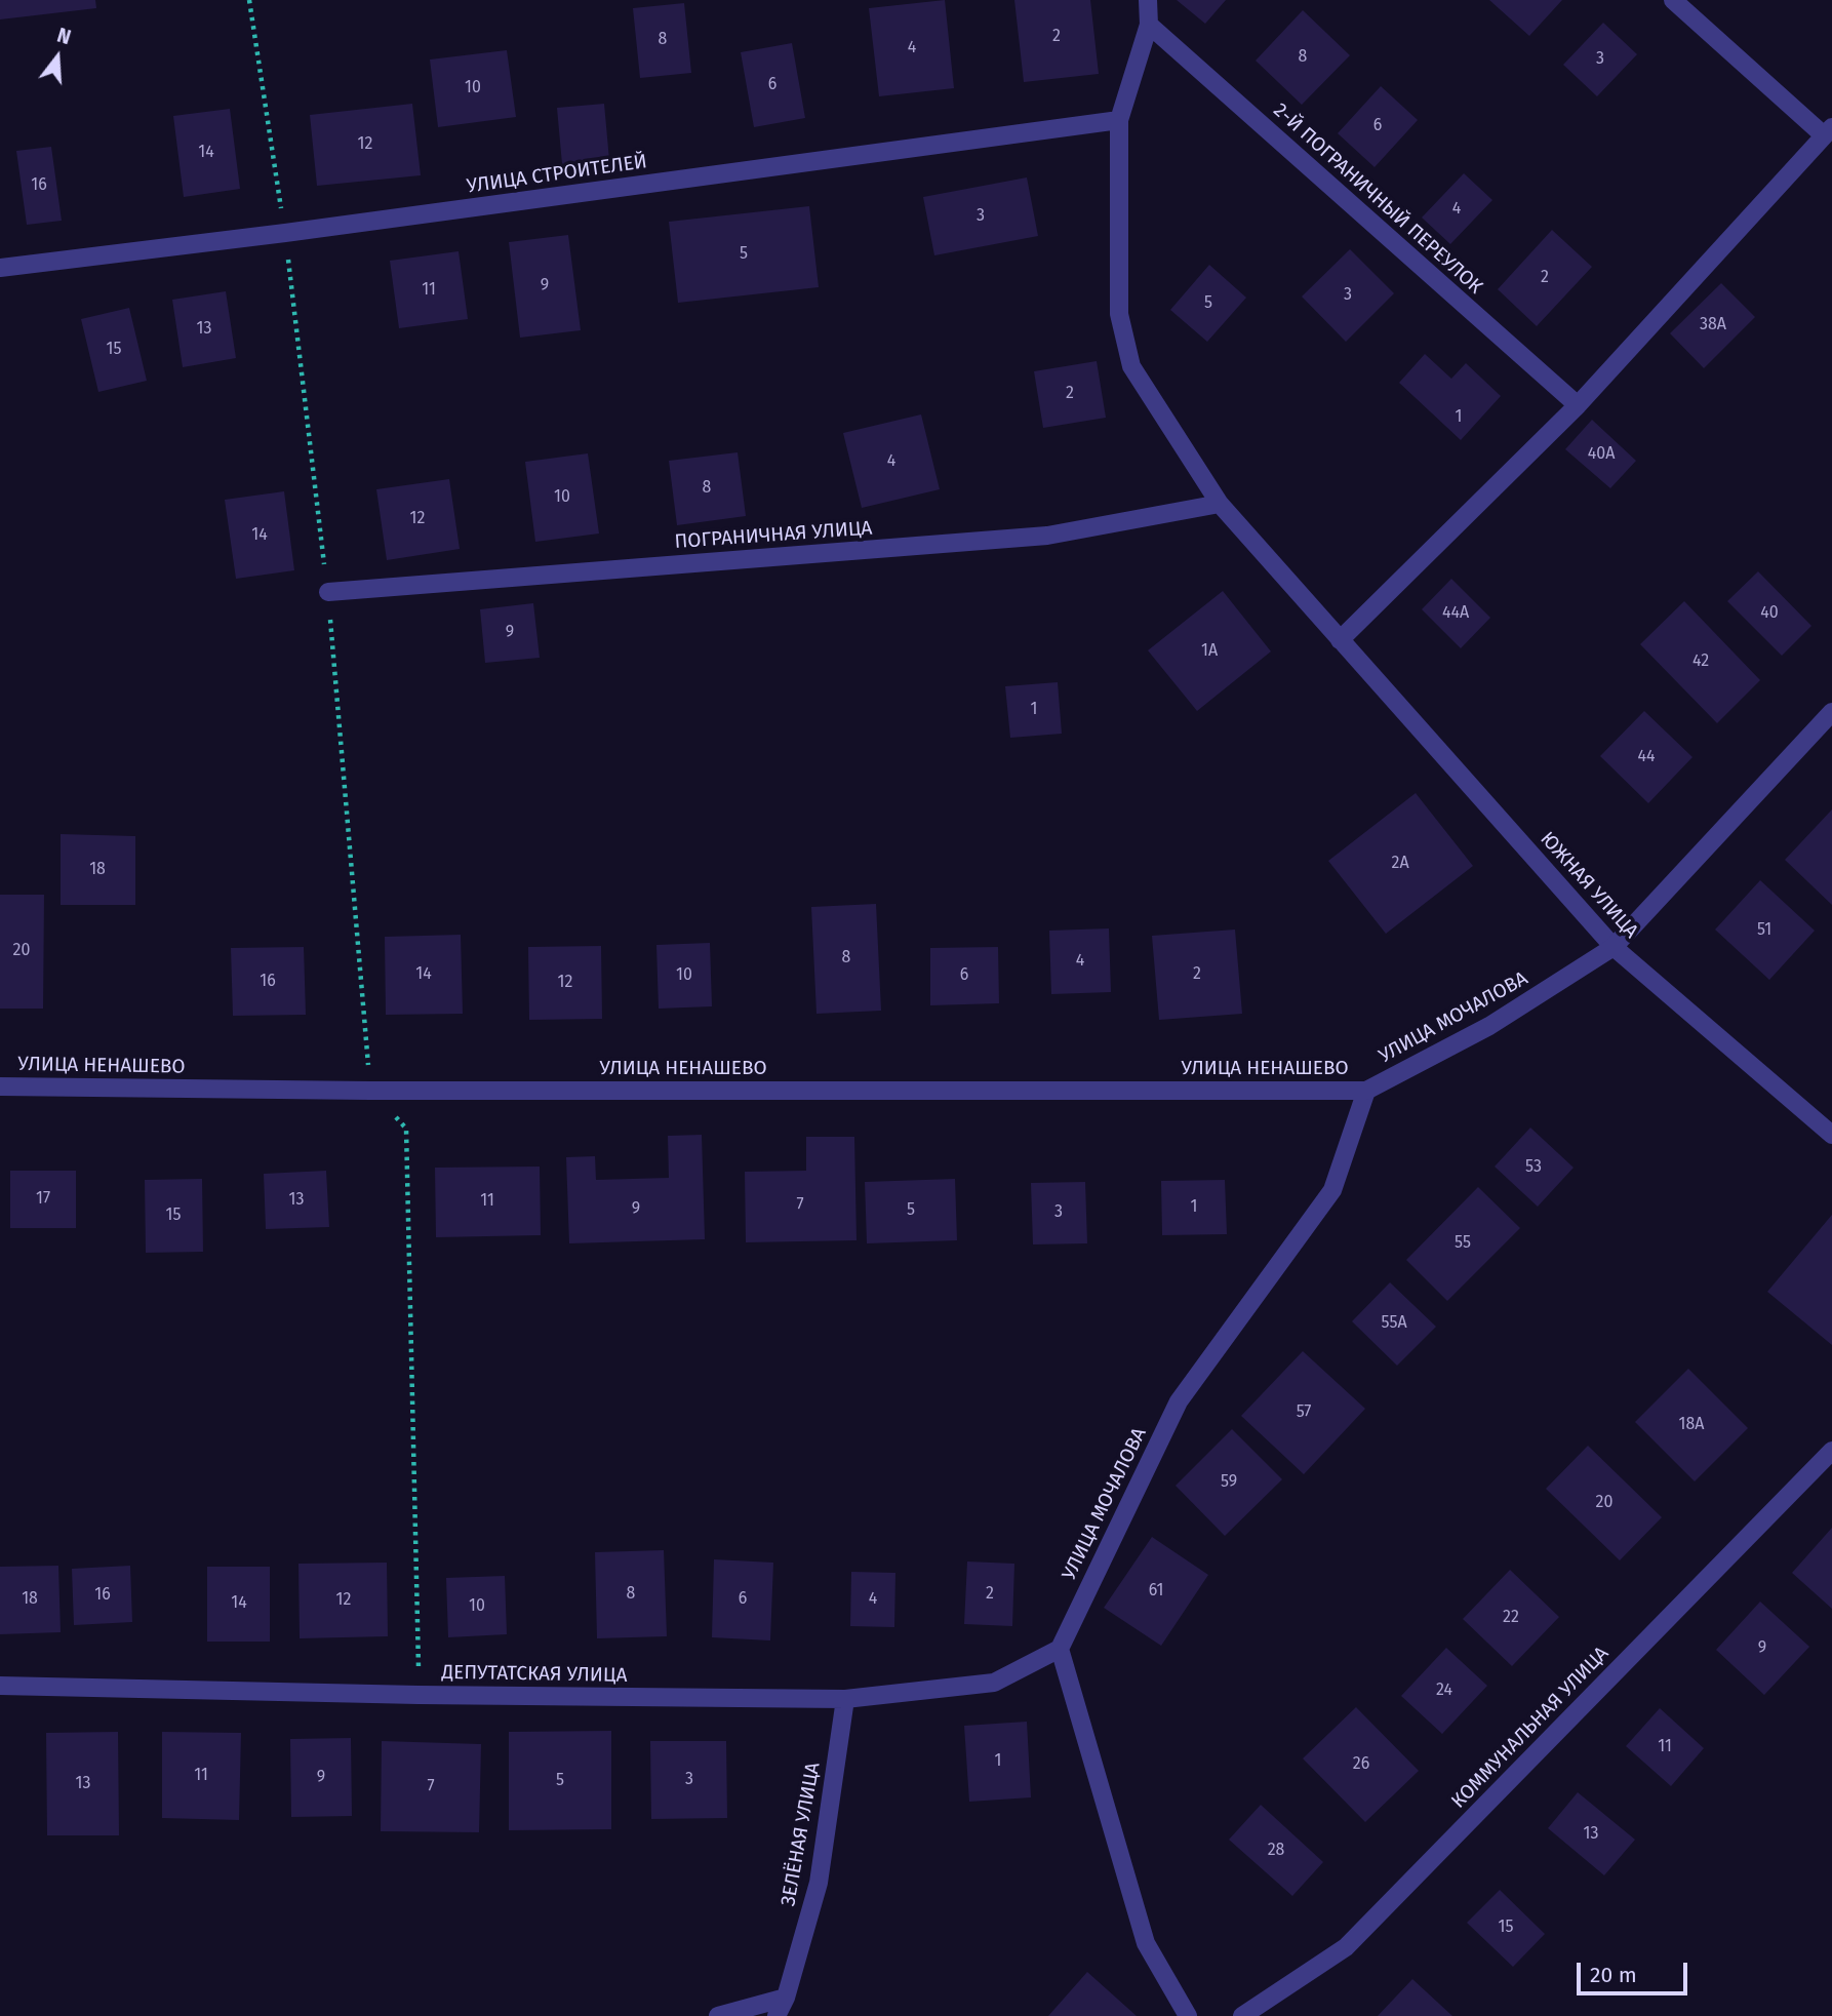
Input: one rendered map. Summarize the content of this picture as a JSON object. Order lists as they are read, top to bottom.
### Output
{
  "streets": {
    "street": [
      "УЛИЦА СТРОИТЕЛЕЙ",
      "2-Й ПОГРАНИЧНЫЙ ПЕРЕУЛОК",
      "ПОГРАНИЧНАЯ УЛИЦА",
      "ЮЖНАЯ УЛИЦА",
      "УЛИЦА МОЧАЛОВА",
      "УЛИЦА НЕНАШЕВО",
      "ДЕПУТАТСКАЯ УЛИЦА",
      "КОММУНАЛЬНАЯ УЛИЦА",
      "ЗЕЛЁНАЯ УЛИЦА"
    ]
  },
  "crossings": [
    ["УЛИЦА СТРОИТЕЛЕЙ", "ЮЖНАЯ УЛИЦА"],
    ["2-Й ПОГРАНИЧНЫЙ ПЕРЕУЛОК", "ЮЖНАЯ УЛИЦА"],
    ["ПОГРАНИЧНАЯ УЛИЦА", "ЮЖНАЯ УЛИЦА"],
    ["ЮЖНАЯ УЛИЦА", "УЛИЦА МОЧАЛОВА"],
    ["УЛИЦА МОЧАЛОВА", "УЛИЦА НЕНАШЕВО"],
    ["УЛИЦА МОЧАЛОВА", "ДЕПУТАТСКАЯ УЛИЦА"],
    ["ДЕПУТАТСКАЯ УЛИЦА", "ЗЕЛЁНАЯ УЛИЦА"]
  ],
  "house_numbers": [
    "2",
    "8",
    "4",
    "8",
    "3",
    "6",
    "10",
    "6",
    "12",
    "14",
    "16",
    "4",
    "3",
    "5",
    "2",
    "9",
    "11",
    "3",
    "5",
    "38А",
    "13",
    "15",
    "2",
    "1",
    "40А",
    "4",
    "8",
    "10",
    "12",
    "14",
    "44А",
    "40",
    "9",
    "1А",
    "42",
    "1",
    "44",
    "2А",
    "18",
    "51",
    "20",
    "8",
    "4",
    "14",
    "2",
    "10",
    "6",
    "16",
    "12",
    "53",
    "17",
    "13",
    "11",
    "7",
    "1",
    "9",
    "5",
    "3",
    "15",
    "55",
    "55А",
    "57",
    "18А",
    "59",
    "20",
    "61",
    "8",
    "2",
    "16",
    "18",
    "6",
    "4",
    "12",
    "14",
    "10",
    "22",
    "9",
    "24",
    "11",
    "1",
    "26",
    "11",
    "9",
    "3",
    "5",
    "13",
    "7",
    "13",
    "28",
    "15"
  ],
  "scale_bar": "20 m",
  "north": "top"
}
